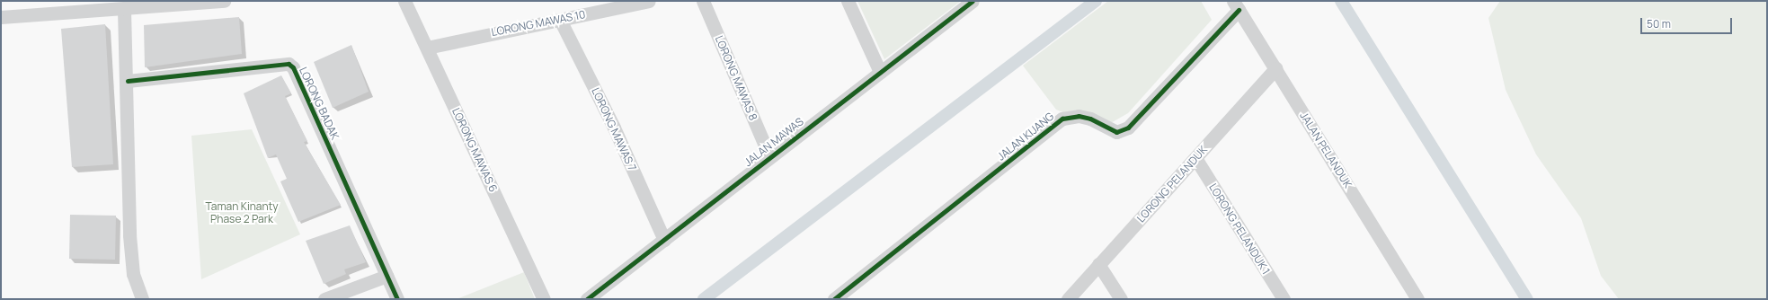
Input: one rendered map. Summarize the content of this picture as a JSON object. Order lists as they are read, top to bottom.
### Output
{
  "streets": {
    "street": [
      "LORONG MAWAS 10",
      "LORONG MAWAS 8",
      "LORONG BADAK",
      "LORONG MAWAS 7",
      "JALAN KIJANG",
      "JALAN MAWAS",
      "LORONG MAWAS 6",
      "JALAN PELANDUK",
      "LORONG PELANDUK",
      "LORONG PELANDUK 1"
    ]
  },
  "crossings": [
    ["LORONG MAWAS 10", "LORONG MAWAS 7"],
    ["LORONG MAWAS 10", "LORONG MAWAS 6"],
    ["LORONG MAWAS 8", "JALAN MAWAS"],
    ["LORONG MAWAS 7", "JALAN MAWAS"],
    ["JALAN KIJANG", "JALAN PELANDUK"],
    ["JALAN PELANDUK", "LORONG PELANDUK"],
    ["LORONG PELANDUK", "LORONG PELANDUK 1"]
  ],
  "parks": ["Taman Kinanty Phase 2 Park"],
  "scale_bar": "50 m"
}
